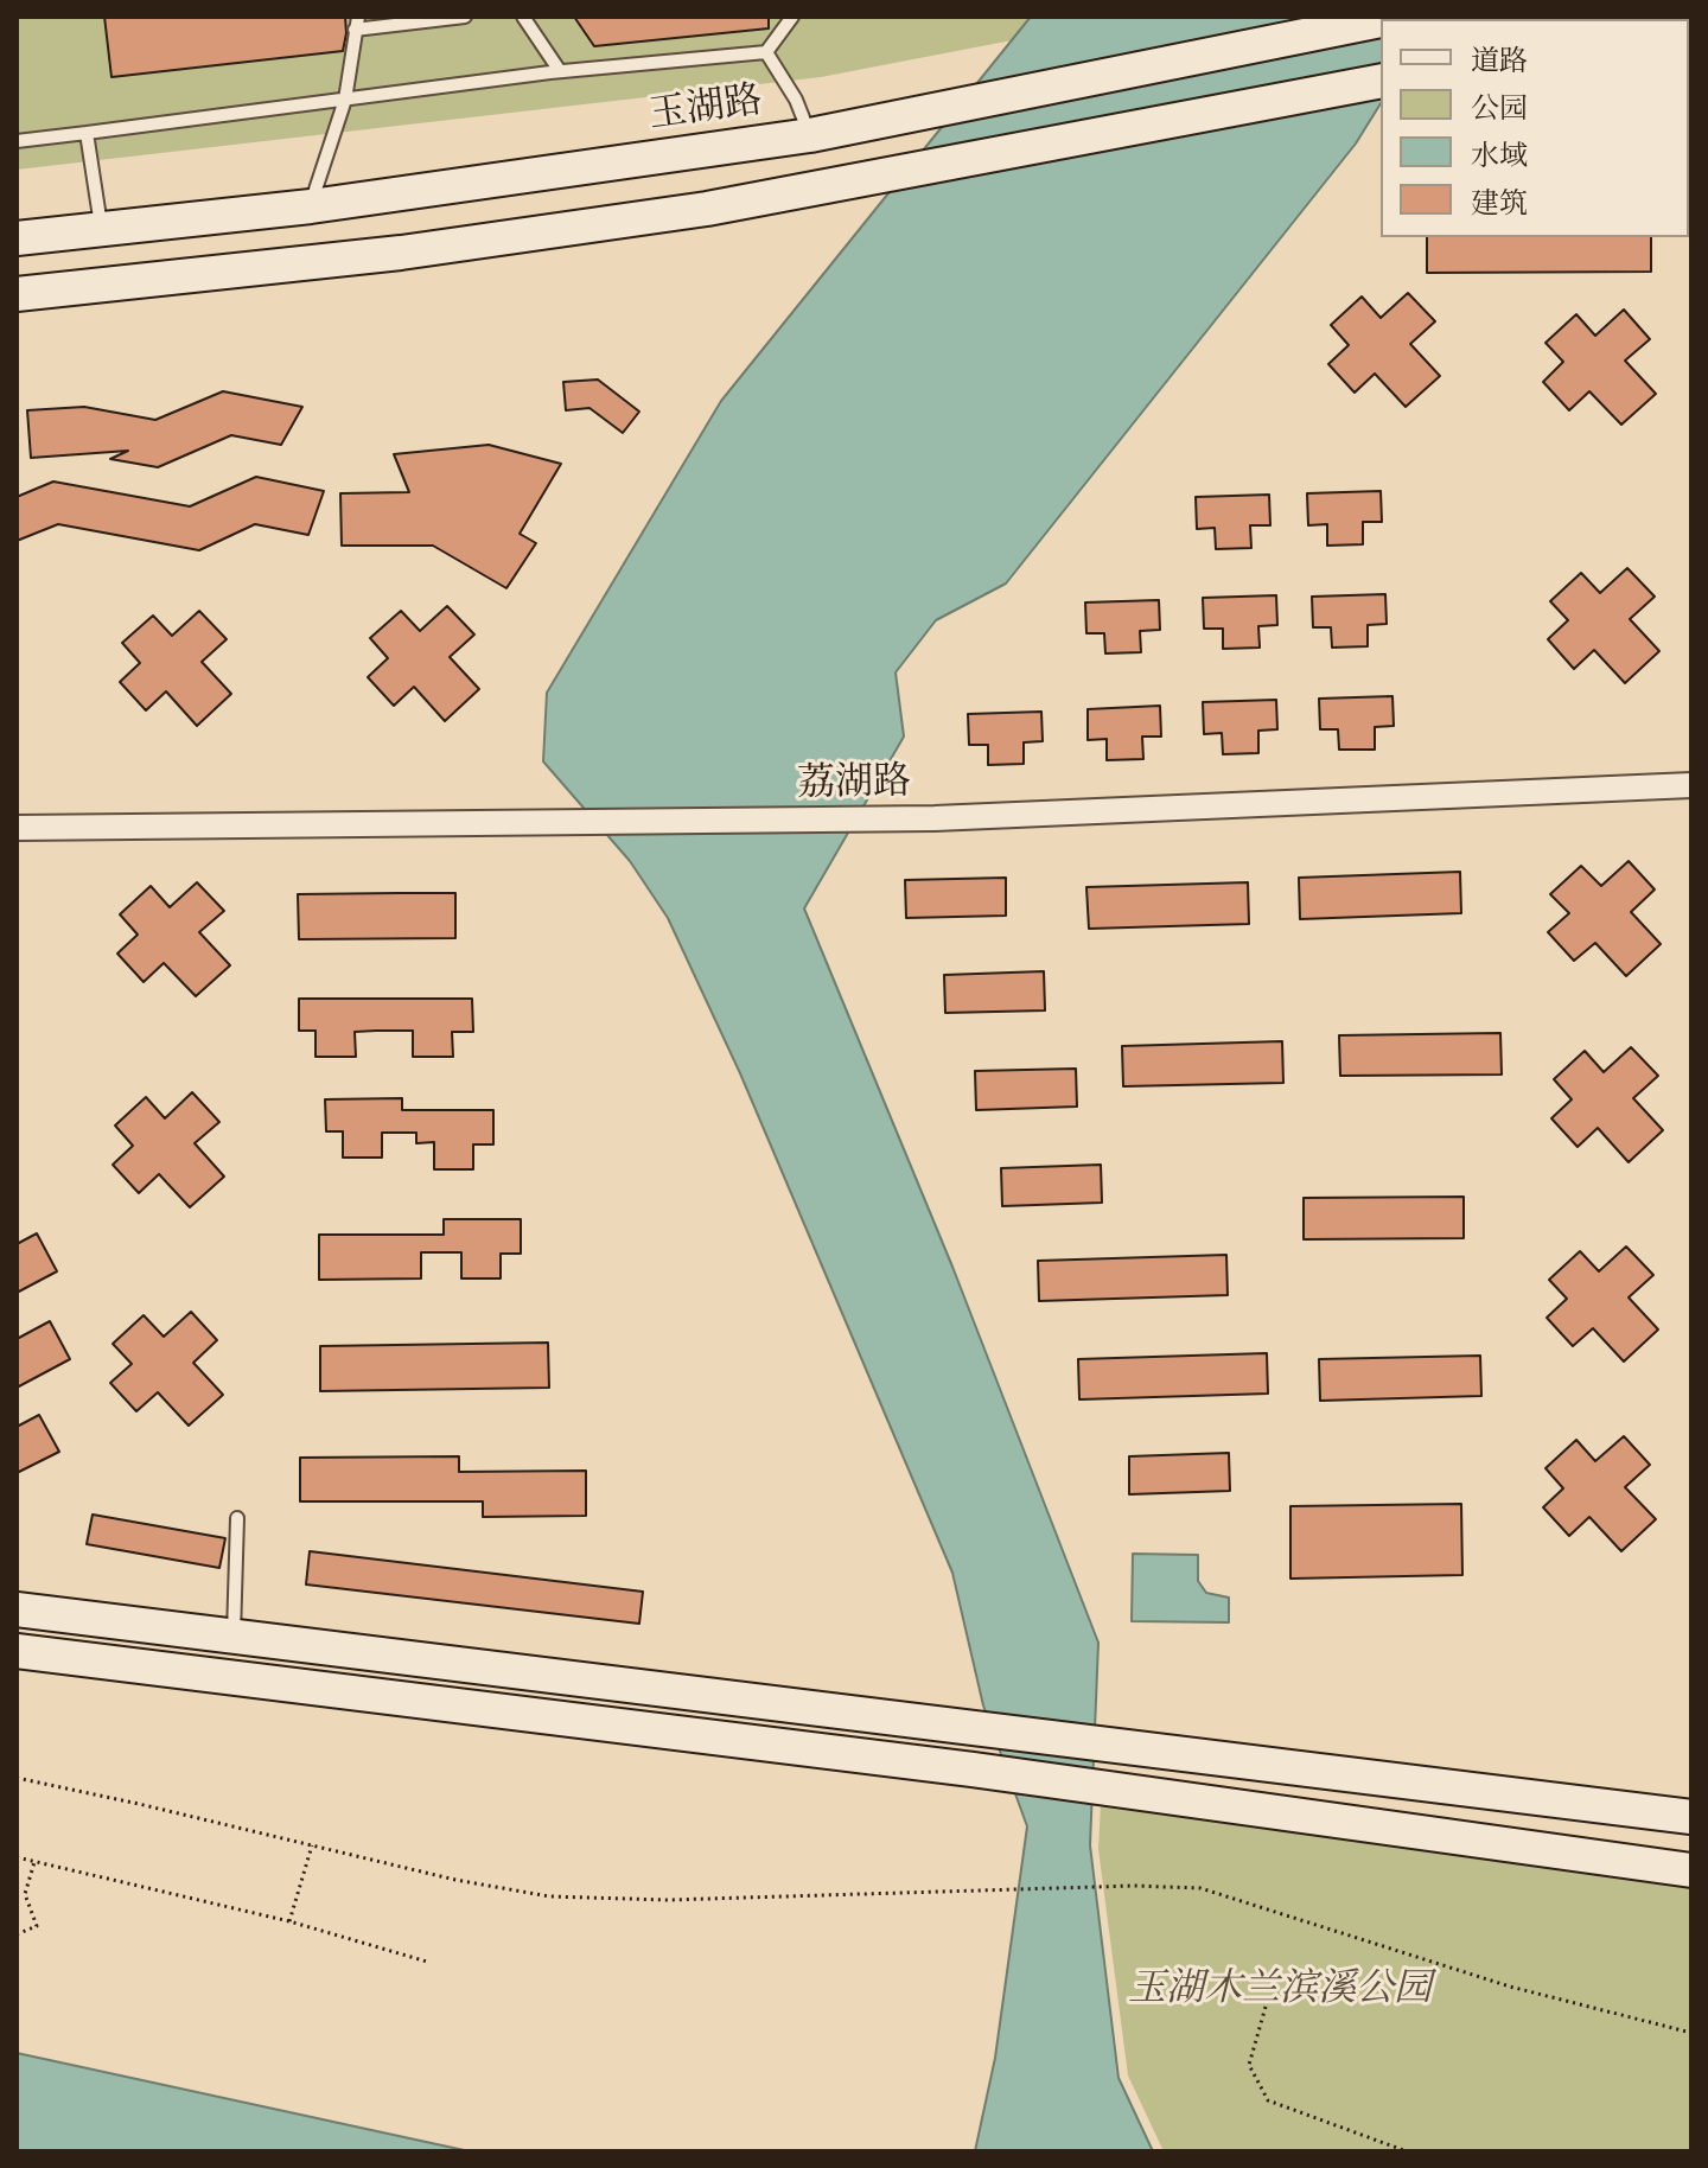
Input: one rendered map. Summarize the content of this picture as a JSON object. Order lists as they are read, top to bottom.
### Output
{
  "streets": {
    "main road": ["玉湖路"],
    "street": ["荔湖路"]
  },
  "parks": ["玉湖木兰滨溪公园"],
  "legend": [
    "道路",
    "公园",
    "水域",
    "建筑"
  ]
}
